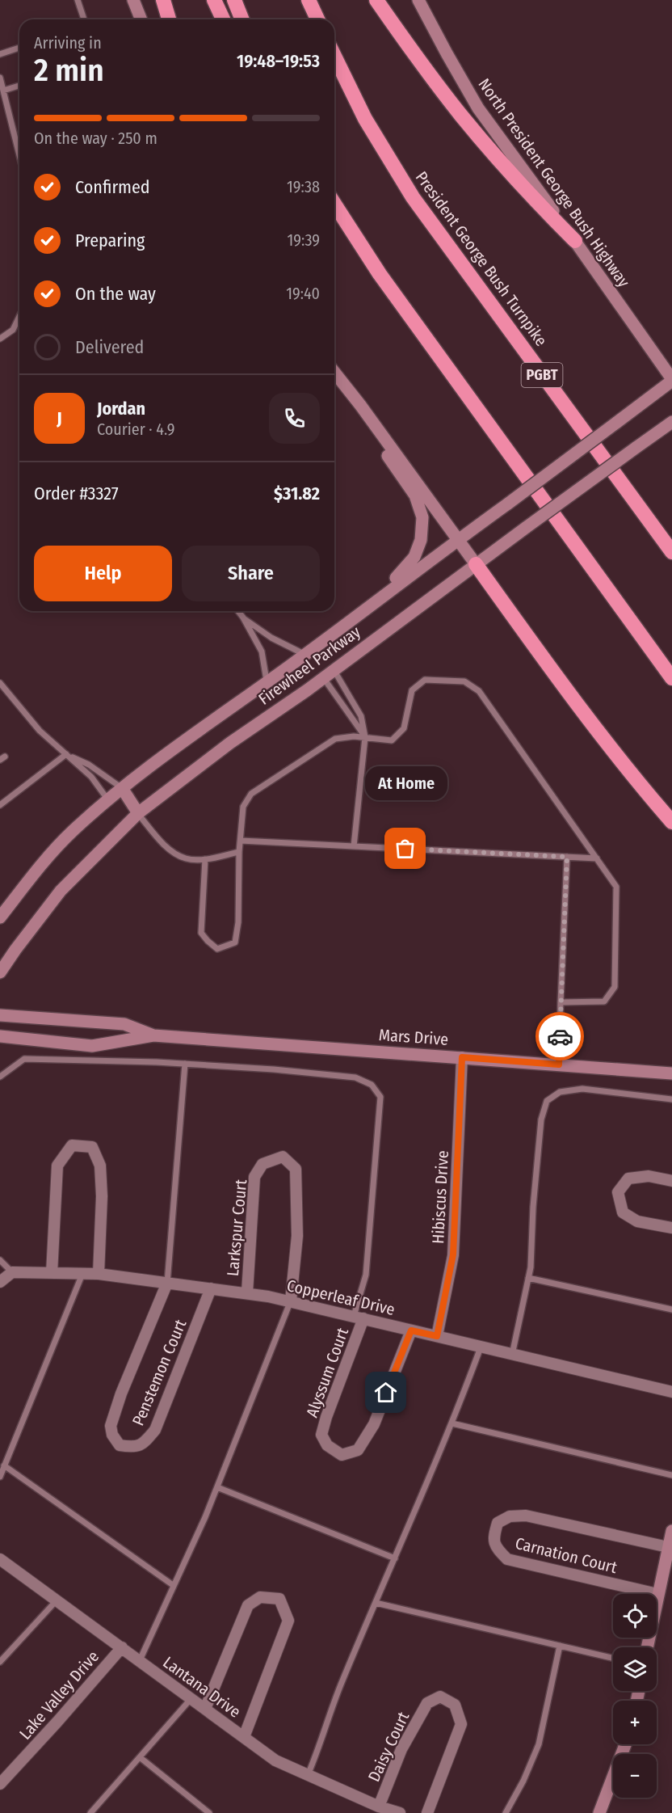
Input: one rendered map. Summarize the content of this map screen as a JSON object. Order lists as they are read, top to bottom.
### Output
{
  "streets": {
    "highway": ["President George Bush Turnpike", "PGBT"],
    "main road": ["North President George Bush Highway", "Firewheel Parkway", "Mars Drive"],
    "street": [
      "Hibiscus Drive",
      "Larkspur Court",
      "Copperleaf Drive",
      "Penstemon Court",
      "Alyssum Court",
      "Carnation Court",
      "Lantana Drive",
      "Lake Valley Drive",
      "Daisy Court"
    ]
  },
  "crossings": [
    ["North President George Bush Highway", "Firewheel Parkway"],
    ["Mars Drive", "Hibiscus Drive"],
    ["Hibiscus Drive", "Copperleaf Drive"],
    ["Larkspur Court", "Copperleaf Drive"],
    ["Copperleaf Drive", "Penstemon Court"],
    ["Copperleaf Drive", "Alyssum Court"],
    ["Lantana Drive", "Lake Valley Drive"],
    ["Lantana Drive", "Daisy Court"]
  ],
  "places": ["At Home"],
  "page": {
    "heading": ["2 min", "Arriving in", "19:48–19:53"],
    "panel": [
      "Jordan",
      "Courier · 4.9",
      "Order #3327",
      "$31.82"
    ],
    "bar": "On the way · 250 m",
    "list": [
      ["Confirmed", "19:38"],
      ["Preparing", "19:39"],
      ["On the way", "19:40"],
      "Delivered"
    ],
    "round": "J",
    "buttons": ["Help", "Share"],
    "bubble": "At Home",
    "map_buttons": ["+", "−"]
  }
}
